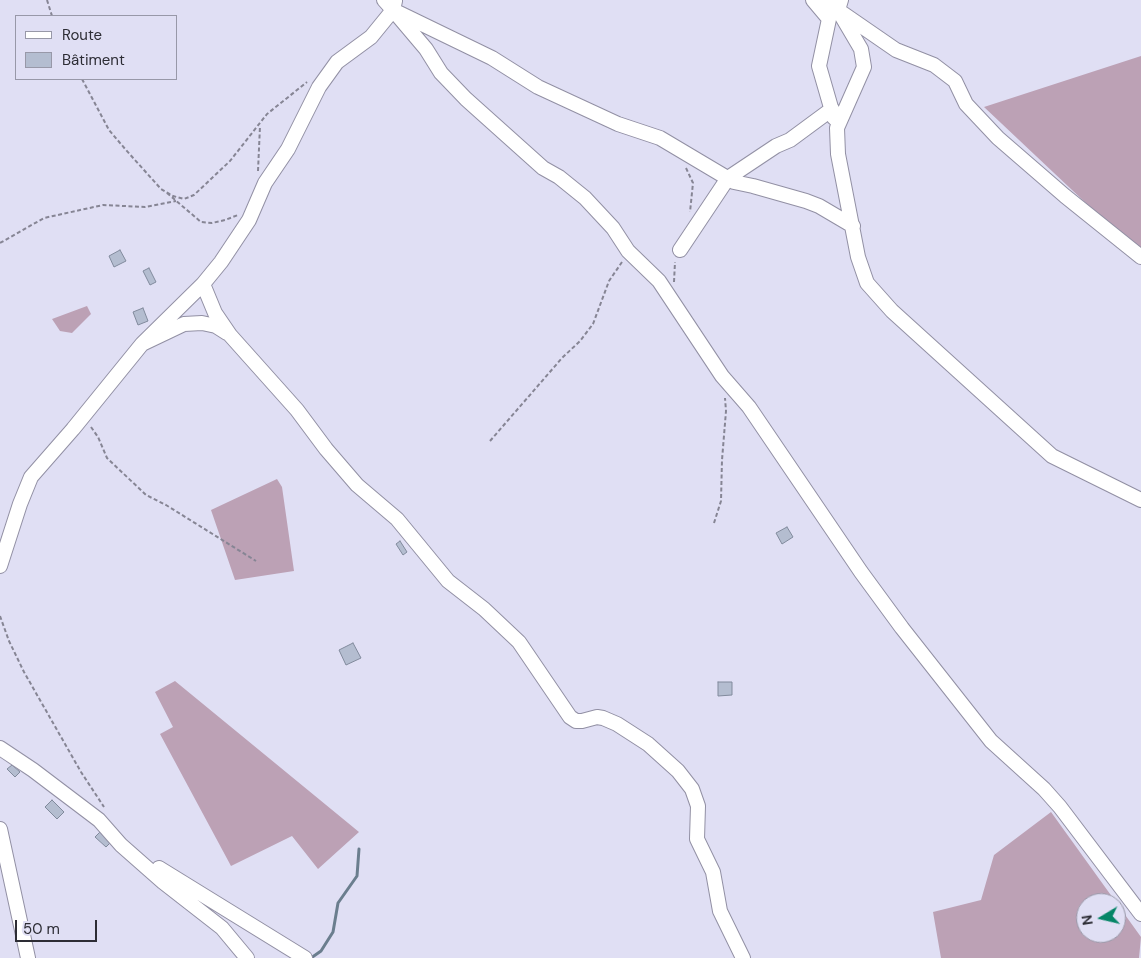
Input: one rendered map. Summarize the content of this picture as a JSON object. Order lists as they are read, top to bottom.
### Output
{
  "legend": ["Route", "Bâtiment"],
  "scale_bar": "50 m",
  "north": "left"
}
